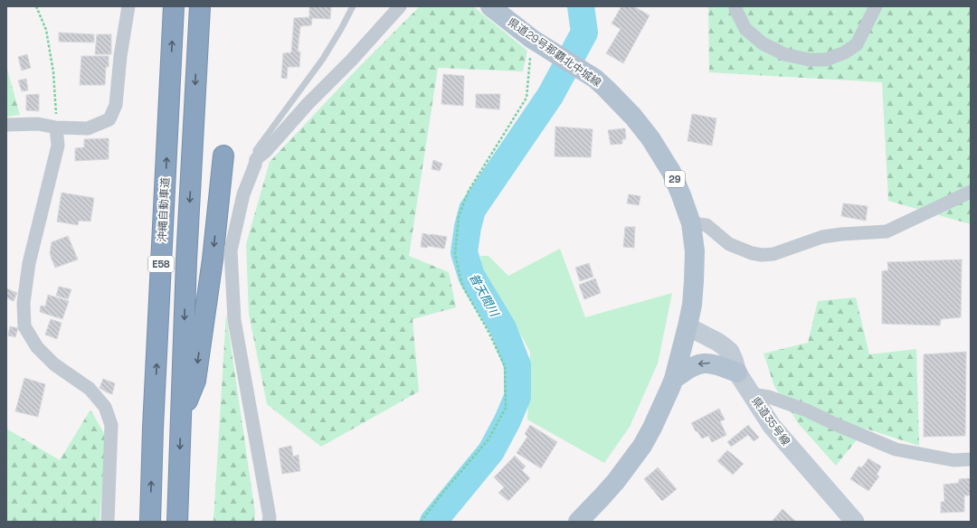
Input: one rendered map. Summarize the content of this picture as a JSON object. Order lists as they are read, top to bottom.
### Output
{
  "streets": {
    "highway": ["沖縄自動車道", "E58"],
    "main road": ["県道29号那覇北中城線", "29", "県道35号線"]
  },
  "crossings": [
    ["県道29号那覇北中城線", "県道35号線"]
  ],
  "water": ["普天間川"]
}
